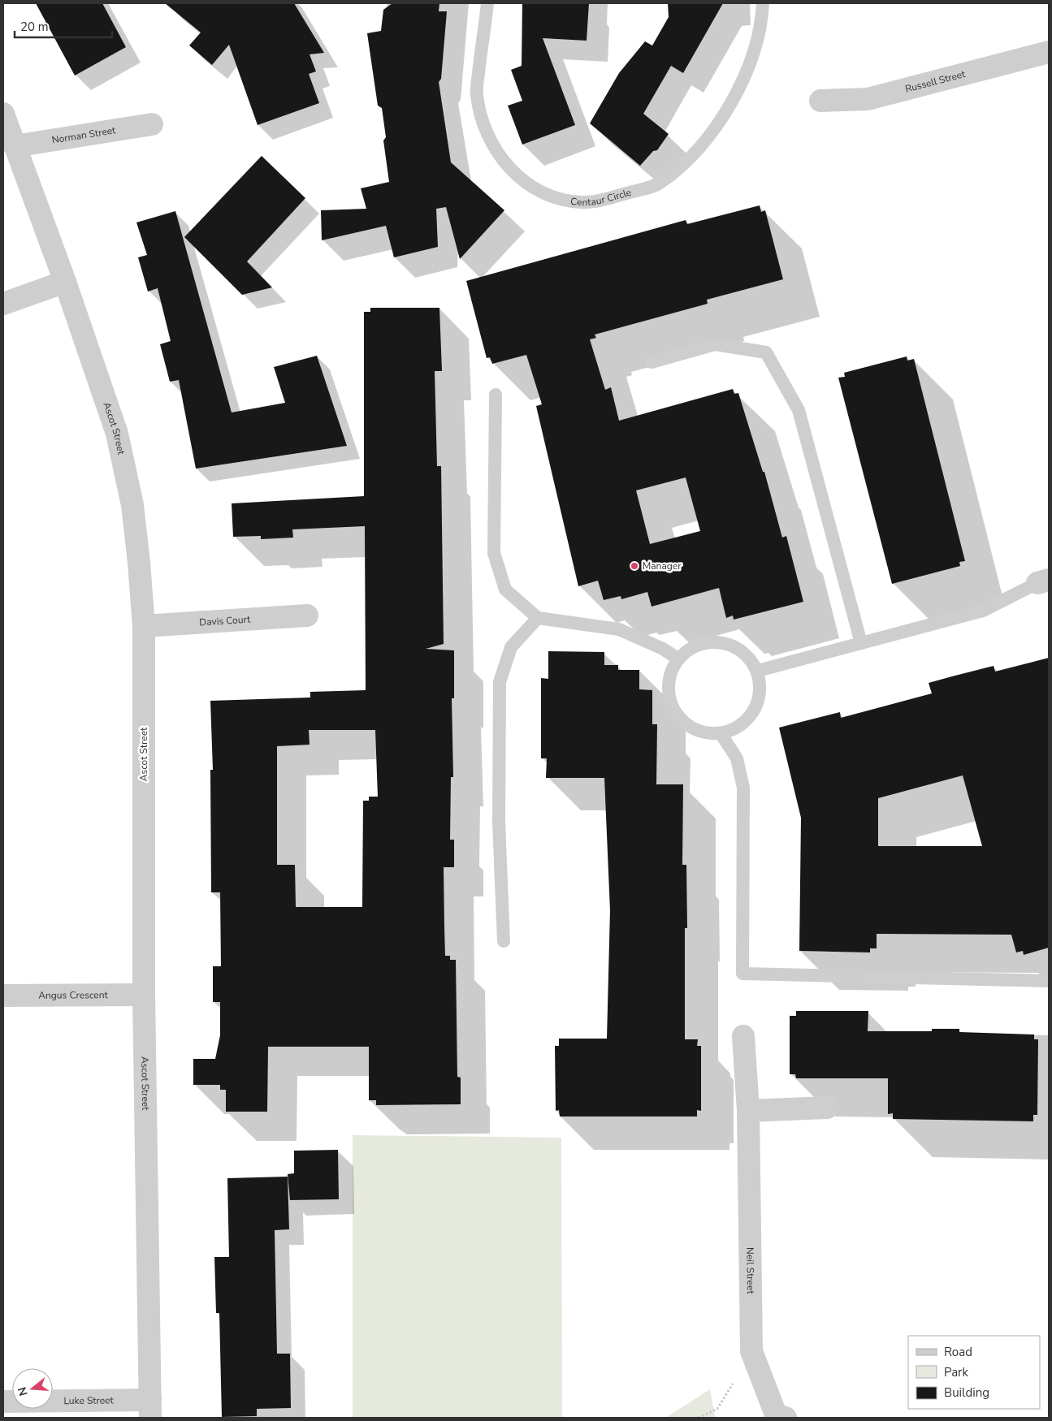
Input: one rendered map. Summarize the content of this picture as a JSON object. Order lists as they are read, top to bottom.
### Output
{
  "streets": {
    "street": [
      "Russell Street",
      "Norman Street",
      "Ascot Street",
      "Davis Court",
      "Angus Crescent",
      "Neil Street",
      "Luke Street"
    ],
    "lane": ["Centaur Circle"]
  },
  "crossings": [
    ["Norman Street", "Ascot Street"],
    ["Ascot Street", "Davis Court"],
    ["Ascot Street", "Angus Crescent"],
    ["Ascot Street", "Luke Street"]
  ],
  "places": ["Manager"],
  "legend": ["Road", "Park", "Building"],
  "scale_bar": "20 m",
  "north": "left"
}
